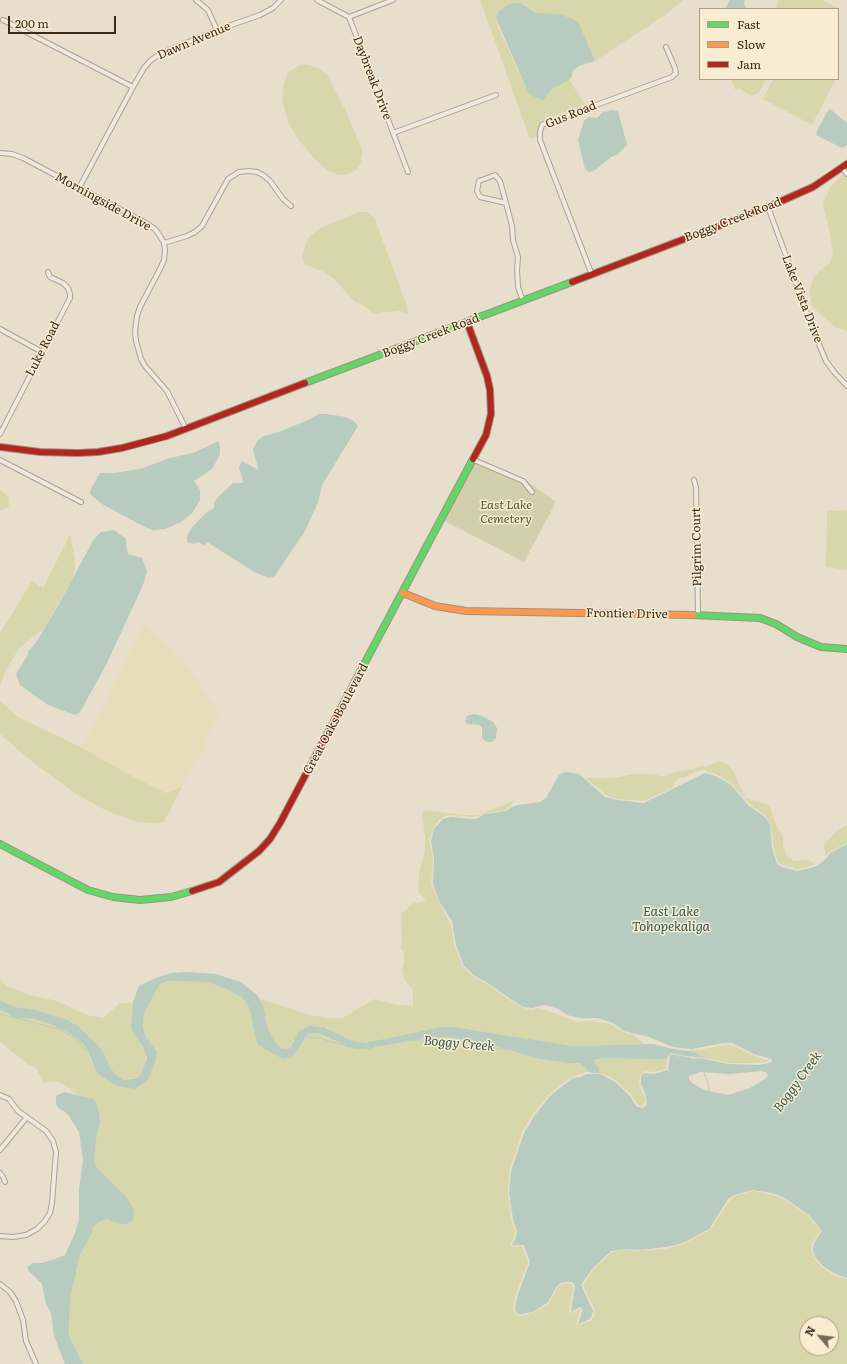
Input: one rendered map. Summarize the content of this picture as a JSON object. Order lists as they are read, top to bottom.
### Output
{
  "streets": {
    "street": [
      "Dawn Avenue",
      "Daybreak Drive",
      "Gus Road",
      "Morningside Drive",
      "Boggy Creek Road",
      "Lake Vista Drive",
      "Luke Road",
      "Pilgrim Court",
      "Frontier Drive",
      "Great Oaks Boulevard"
    ]
  },
  "crossings": [
    ["Dawn Avenue", "Morningside Drive"],
    ["Gus Road", "Boggy Creek Road"],
    ["Boggy Creek Road", "Lake Vista Drive"],
    ["Boggy Creek Road", "Great Oaks Boulevard"],
    ["Pilgrim Court", "Frontier Drive"],
    ["Frontier Drive", "Great Oaks Boulevard"]
  ],
  "water": ["East Lake Tohopekaliga", "Boggy Creek"],
  "parks": ["East Lake Cemetery"],
  "legend": ["Fast", "Slow", "Jam"],
  "scale_bar": "200 m",
  "north": "top left"
}
